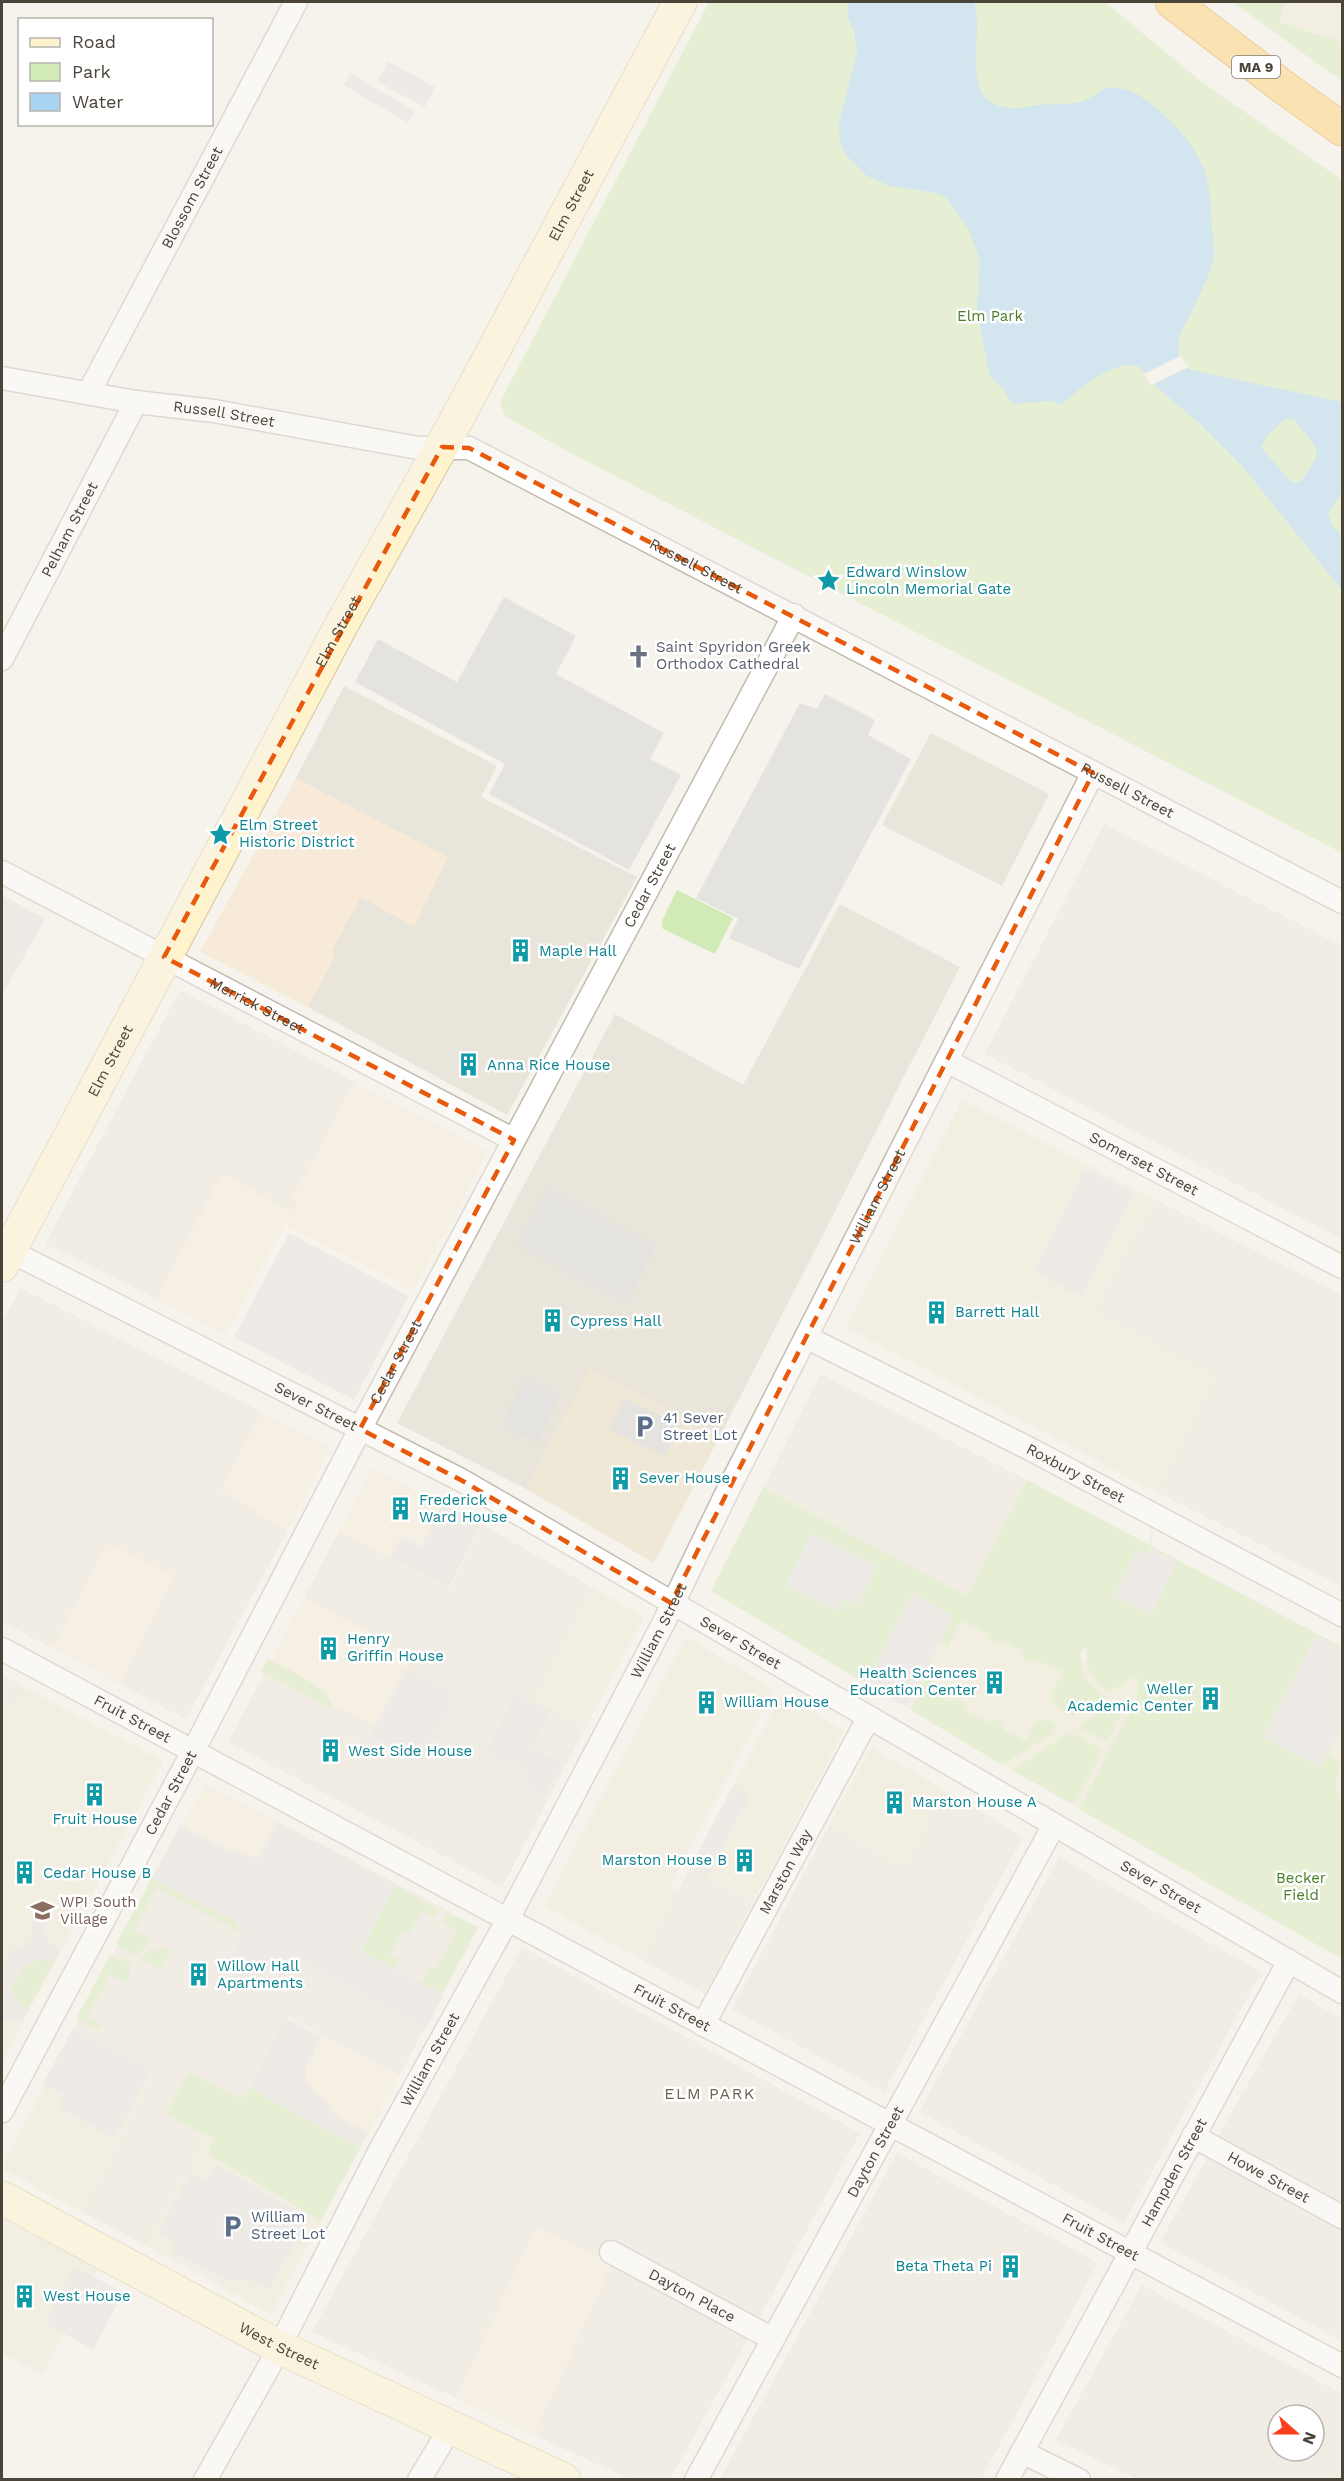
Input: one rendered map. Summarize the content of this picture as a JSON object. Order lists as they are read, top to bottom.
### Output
{
  "streets": {
    "highway": ["MA 9"],
    "main road": ["Elm Street", "West Street"],
    "street": [
      "Blossom Street",
      "Russell Street",
      "Pelham Street",
      "Cedar Street",
      "Merrick Street",
      "Somerset Street",
      "William Street",
      "Sever Street",
      "Roxbury Street",
      "Fruit Street",
      "Marston Way",
      "Dayton Street",
      "Hampden Street",
      "Howe Street",
      "Dayton Place"
    ]
  },
  "crossings": [
    ["Blossom Street", "Russell Street"],
    ["Elm Street", "Russell Street"],
    ["Elm Street", "Merrick Street"],
    ["Elm Street", "Sever Street"],
    ["Russell Street", "Pelham Street"],
    ["Russell Street", "Cedar Street"],
    ["Russell Street", "William Street"],
    ["Cedar Street", "Merrick Street"],
    ["Cedar Street", "Sever Street"],
    ["Cedar Street", "Fruit Street"],
    ["Somerset Street", "William Street"],
    ["William Street", "Sever Street"],
    ["William Street", "Roxbury Street"],
    ["William Street", "Fruit Street"],
    ["William Street", "West Street"],
    ["Sever Street", "Marston Way"],
    ["Sever Street", "Dayton Street"],
    ["Sever Street", "Hampden Street"],
    ["Fruit Street", "Marston Way"],
    ["Fruit Street", "Dayton Street"],
    ["Fruit Street", "Hampden Street"],
    ["Dayton Street", "Dayton Place"],
    ["Hampden Street", "Howe Street"]
  ],
  "districts": ["ELM PARK"],
  "parks": ["Elm Park", "Becker Field"],
  "places": {
    "place": ["Edward Winslow Lincoln Memorial Gate", "Elm Street Historic District"],
    "church": ["Saint Spyridon Greek Orthodox Cathedral"],
    "building": [
      "Maple Hall",
      "Anna Rice House",
      "Barrett Hall",
      "Cypress Hall",
      "Sever House",
      "Frederick Ward House",
      "Henry Griffin House",
      "Health Sciences Education Center",
      "Weller Academic Center",
      "William House",
      "West Side House",
      "Fruit House",
      "Marston House A",
      "Marston House B",
      "Cedar House B",
      "Willow Hall Apartments",
      "Beta Theta Pi",
      "West House"
    ],
    "parking": ["41 Sever Street Lot", "William Street Lot"],
    "school or university": ["WPI South Village"]
  },
  "legend": ["Road", "Park", "Water"],
  "north": "right"
}
